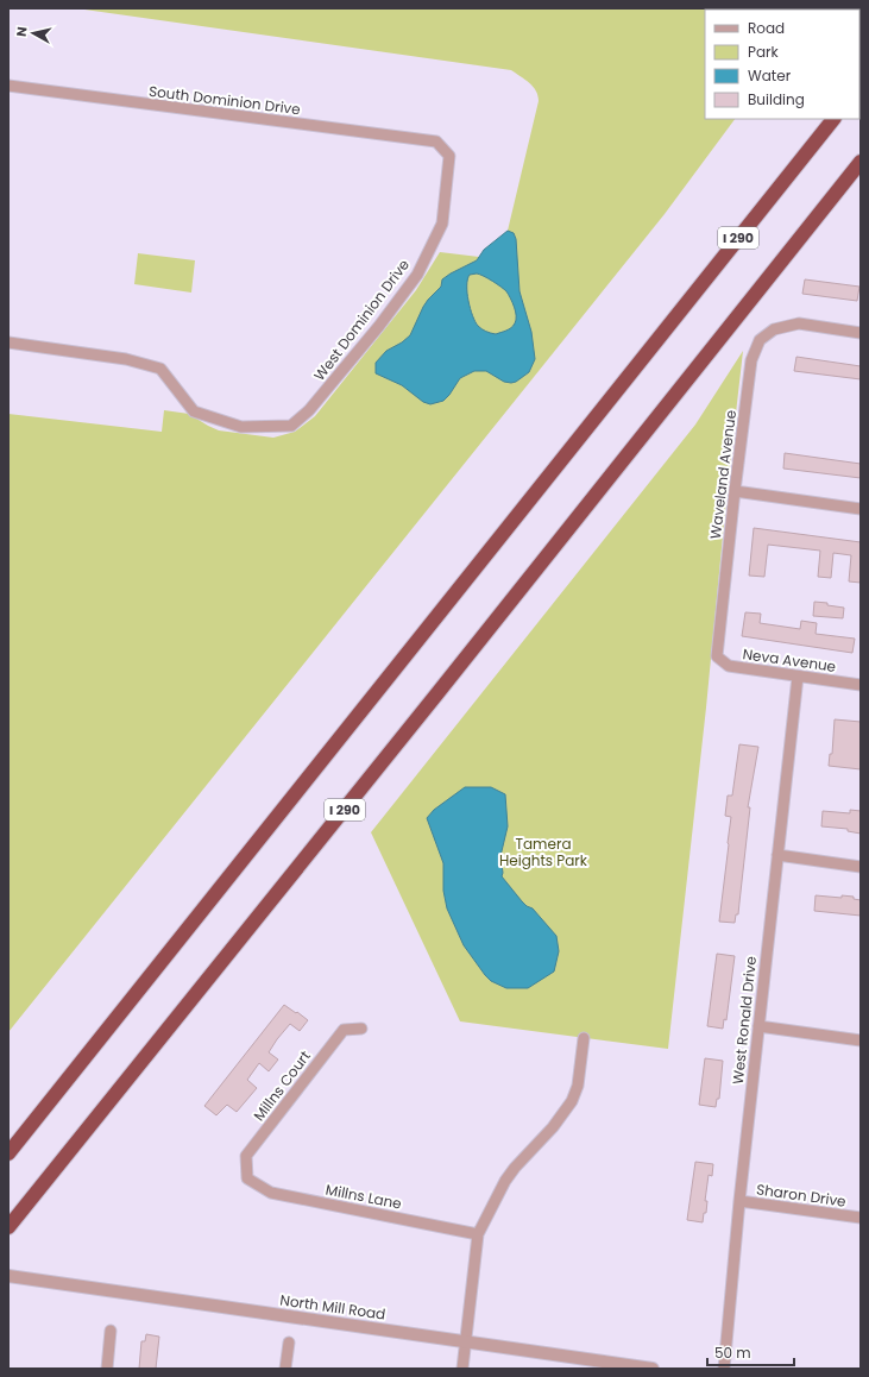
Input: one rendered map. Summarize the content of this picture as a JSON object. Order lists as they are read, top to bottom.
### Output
{
  "streets": {
    "highway": ["I 290"],
    "street": [
      "South Dominion Drive",
      "West Dominion Drive",
      "Waveland Avenue",
      "Neva Avenue",
      "West Ronald Drive",
      "Millns Court",
      "Sharon Drive",
      "Millns Lane",
      "North Mill Road"
    ]
  },
  "crossings": [
    ["South Dominion Drive", "West Dominion Drive"],
    ["Waveland Avenue", "Neva Avenue"],
    ["Neva Avenue", "West Ronald Drive"],
    ["West Ronald Drive", "Sharon Drive"],
    ["Millns Court", "Millns Lane"]
  ],
  "parks": ["Tamera Heights Park"],
  "legend": [
    "Road",
    "Park",
    "Water",
    "Building"
  ],
  "scale_bar": "50 m",
  "north": "left"
}
